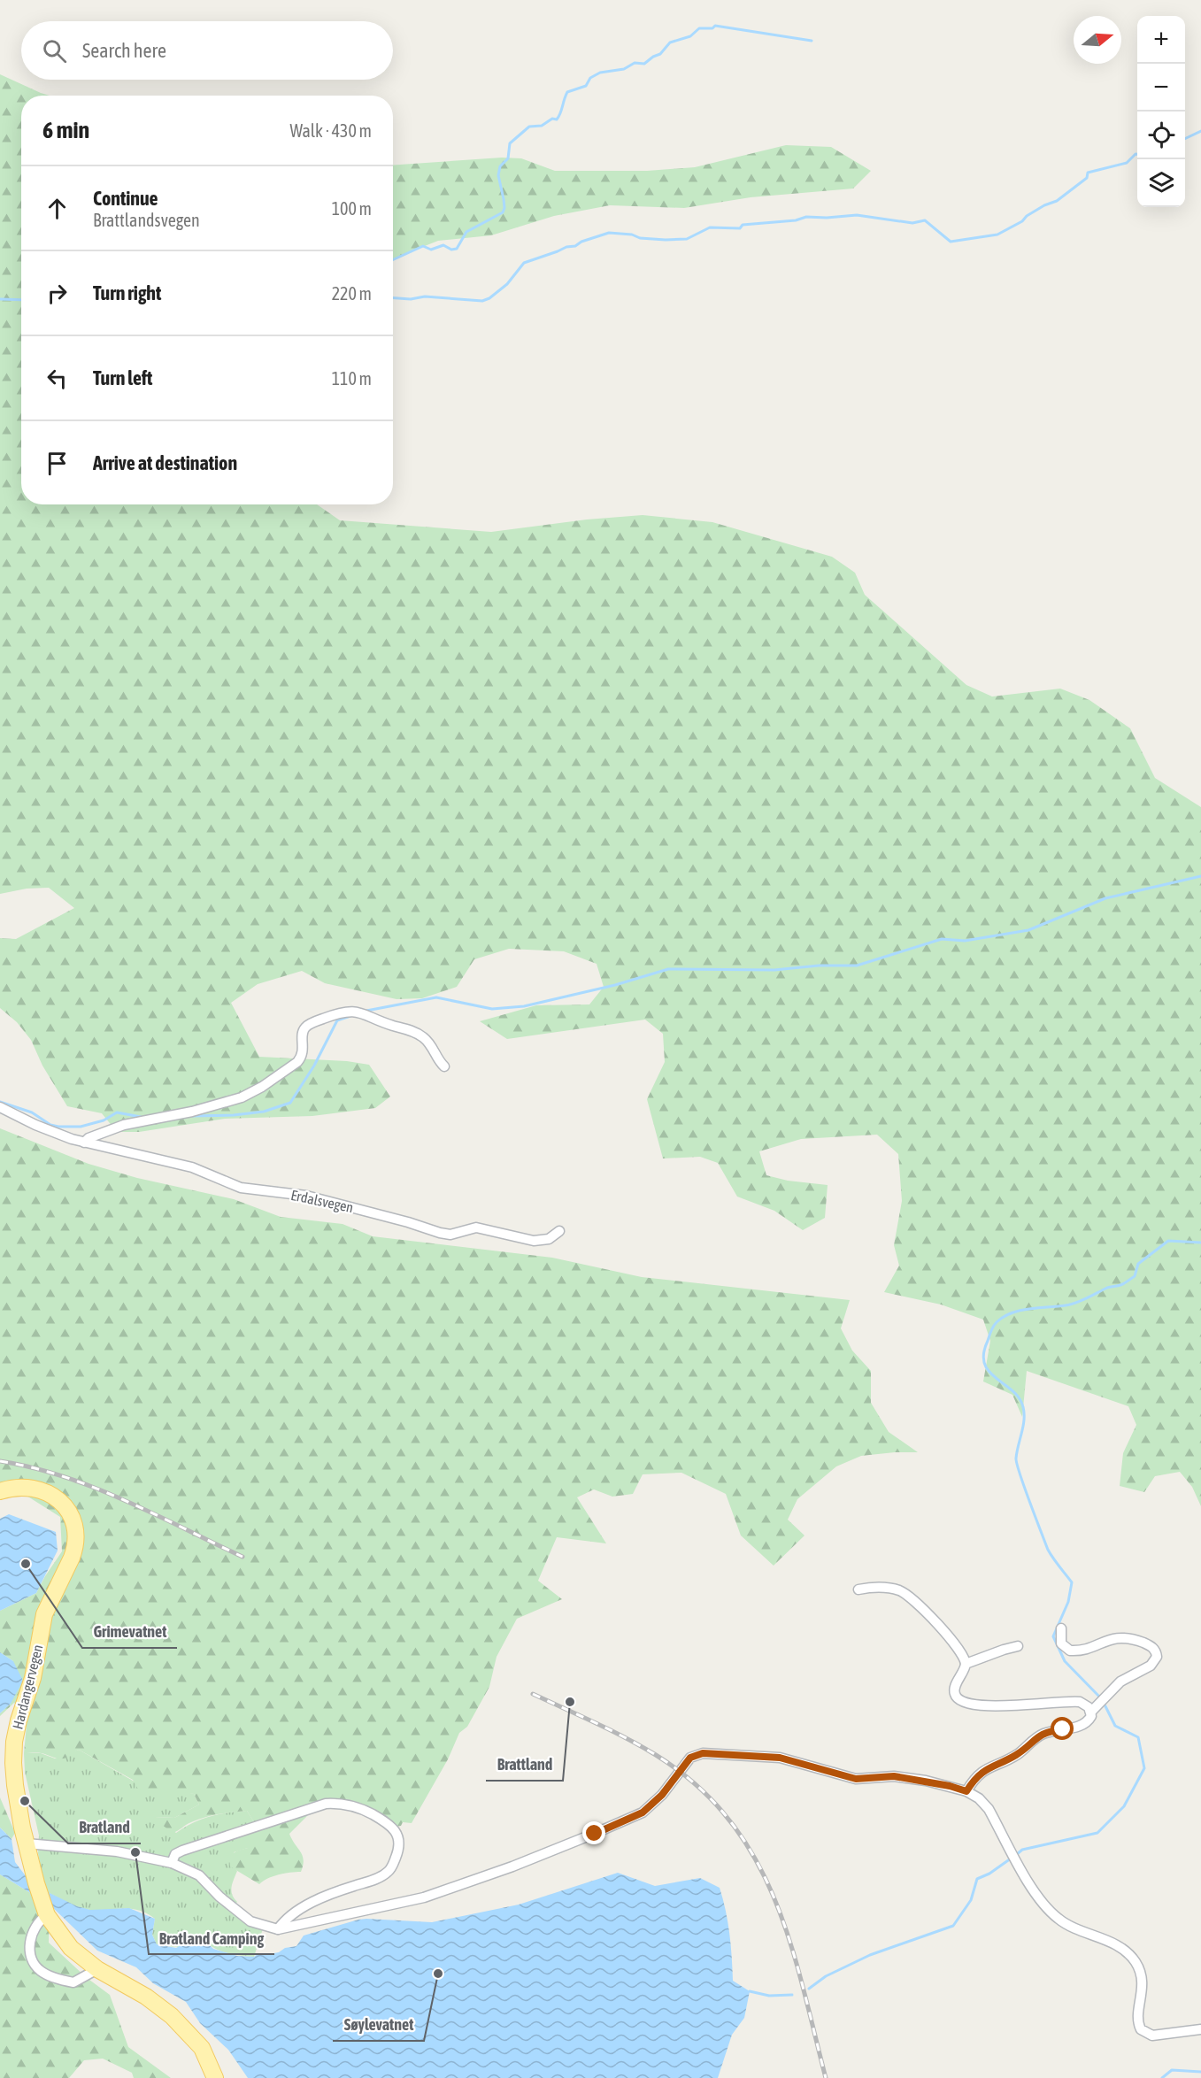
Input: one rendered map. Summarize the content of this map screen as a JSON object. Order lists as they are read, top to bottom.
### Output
{
  "streets": {
    "main road": ["Hardangervegen"],
    "street": ["Erdalsvegen"]
  },
  "places": [
    "Grimevatnet",
    "Brattland",
    "Bratland",
    "Bratland Camping",
    "Søylevatnet"
  ],
  "north": "right",
  "page": {
    "map_buttons": ["+", "−"],
    "search": "Search here",
    "heading": ["6 min", "Walk · 430 m"],
    "list": [
      ["Continue", "Brattlandsvegen", "100 m"],
      ["Turn right", "220 m"],
      ["Turn left", "110 m"],
      "Arrive at destination"
    ]
  }
}
